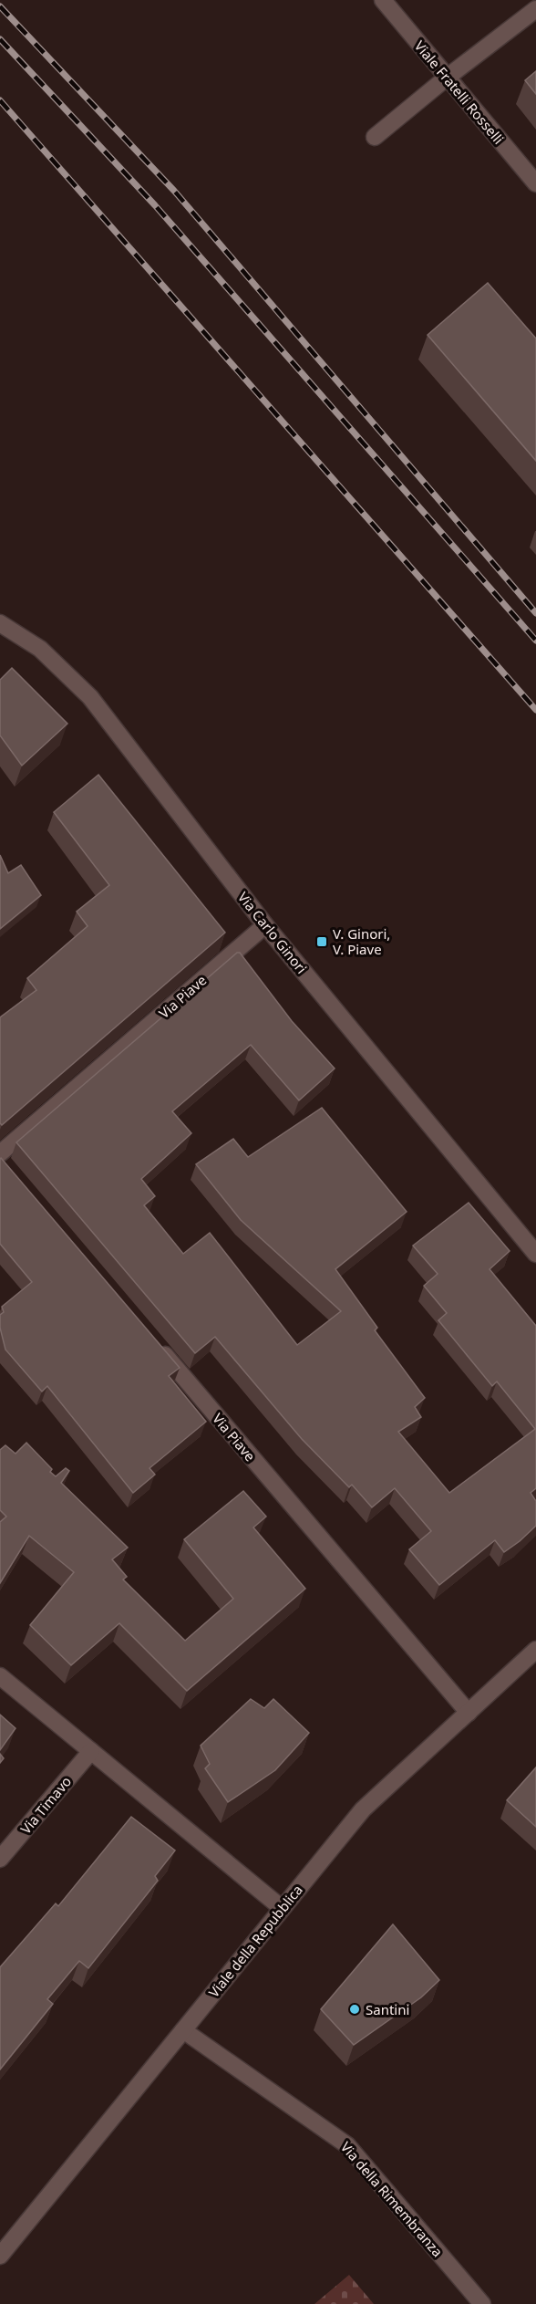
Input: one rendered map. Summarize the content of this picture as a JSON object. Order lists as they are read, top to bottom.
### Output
{
  "streets": {
    "street": [
      "Viale Fratelli Rosselli",
      "Via Carlo Ginori",
      "Via Piave",
      "Via Timavo",
      "Viale della Repubblica",
      "Via della Rimembranza"
    ]
  },
  "crossings": [
    ["Via Carlo Ginori", "Via Piave"],
    ["Via Piave", "Viale della Repubblica"],
    ["Viale della Repubblica", "Via della Rimembranza"]
  ],
  "places": {
    "transit": ["V. Ginori, V. Piave"],
    "other": ["Santini"]
  }
}
